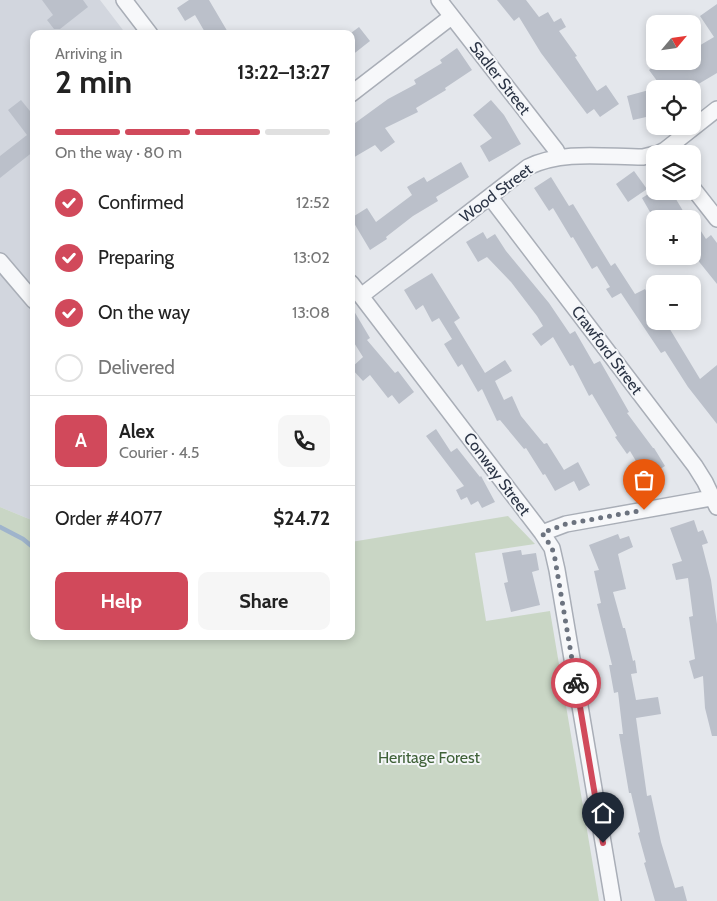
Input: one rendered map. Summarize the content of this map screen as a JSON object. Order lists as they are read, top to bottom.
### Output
{
  "streets": {
    "street": [
      "Sadler Street",
      "Wood Street",
      "Crawford Street",
      "Conway Street"
    ]
  },
  "crossings": [
    ["Sadler Street", "Wood Street"],
    ["Wood Street", "Crawford Street"],
    ["Wood Street", "Conway Street"]
  ],
  "parks": ["Heritage Forest"],
  "north": "top right",
  "page": {
    "map_buttons": ["+", "−"],
    "heading": ["2 min", "Arriving in", "13:22–13:27"],
    "panel": [
      "Alex",
      "Courier · 4.5",
      "Order #4077",
      "$24.72"
    ],
    "bar": "On the way · 80 m",
    "list": [
      ["Confirmed", "12:52"],
      ["Preparing", "13:02"],
      ["On the way", "13:08"],
      "Delivered"
    ],
    "round": "A",
    "buttons": ["Help", "Share"]
  }
}
